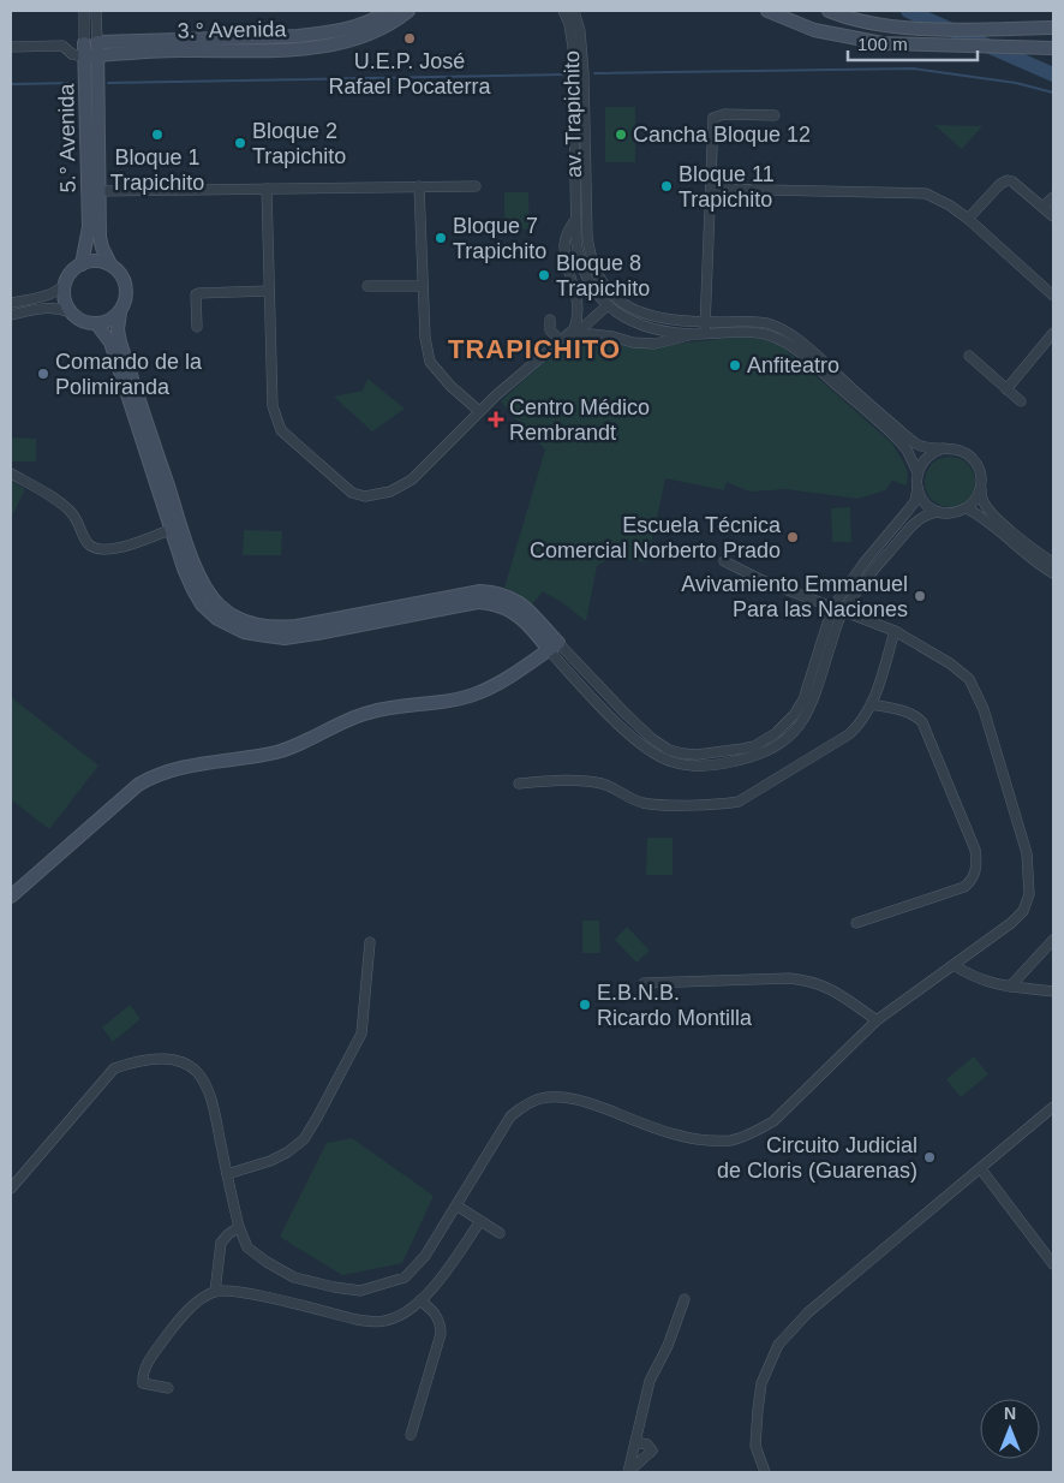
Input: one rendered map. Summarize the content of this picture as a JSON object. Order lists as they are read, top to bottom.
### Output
{
  "streets": {
    "street": ["3.° Avenida", "av. Trapichito", "5.° Avenida"]
  },
  "crossings": [
    ["3.° Avenida", "5.° Avenida"]
  ],
  "districts": ["TRAPICHITO"],
  "places": {
    "other": [
      "U.E.P. José Rafael Pocaterra",
      "Bloque 1 Trapichito",
      "Cancha Bloque 12",
      "Bloque 2 Trapichito",
      "Bloque 11 Trapichito",
      "Bloque 7 Trapichito",
      "Bloque 8 Trapichito",
      "Anfiteatro",
      "Comando de la Polimiranda",
      "Escuela Técnica Comercial Norberto Prado",
      "Avivamiento Emmanuel Para las Naciones",
      "E.B.N.B. Ricardo Montilla",
      "Circuito Judicial de Cloris (Guarenas)"
    ],
    "health": ["Centro Médico Rembrandt"]
  },
  "scale_bar": "100 m",
  "north": "top"
}
